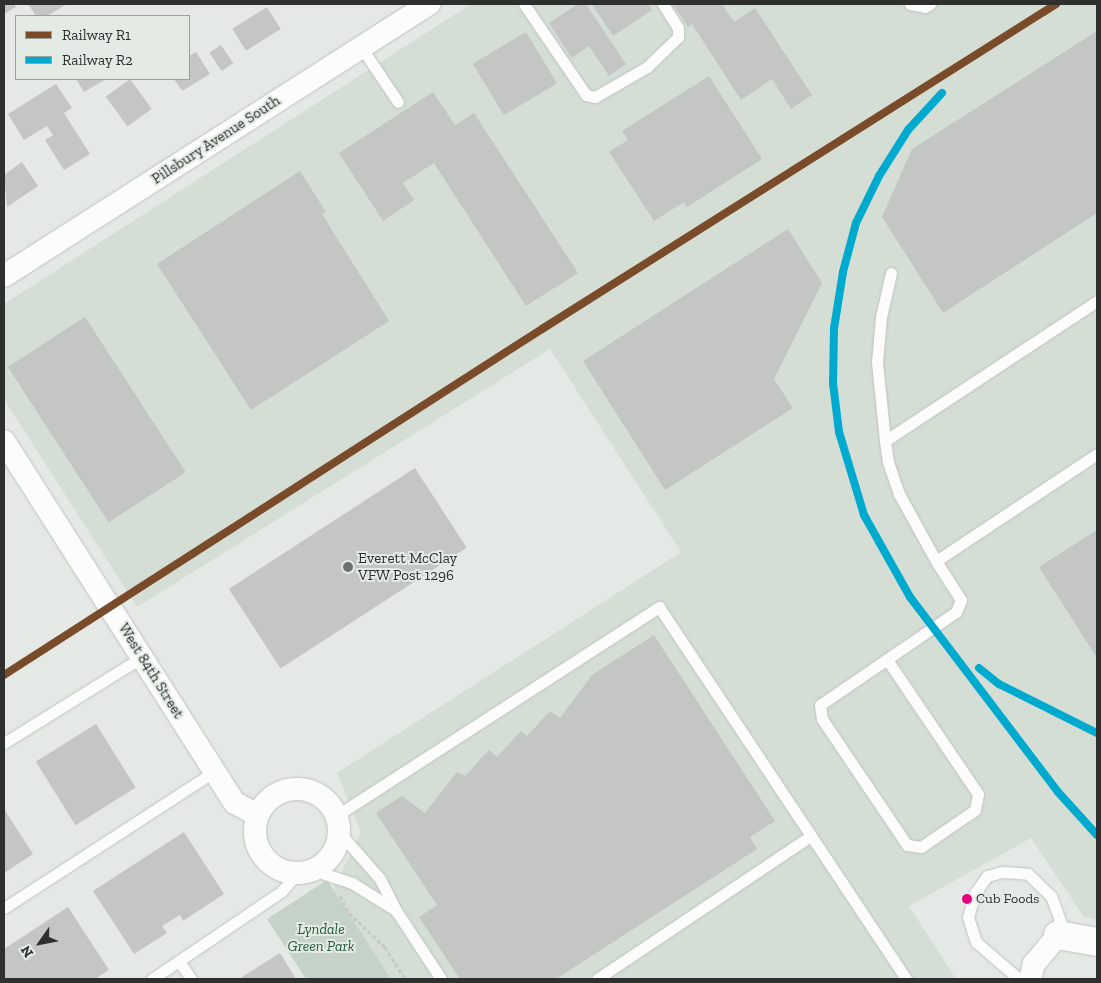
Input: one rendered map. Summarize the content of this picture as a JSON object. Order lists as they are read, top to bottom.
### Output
{
  "streets": {
    "street": ["Pillsbury Avenue South", "West 84th Street"]
  },
  "parks": ["Lyndale Green Park"],
  "places": ["Everett McClay VFW Post 1296", "Cub Foods"],
  "lines": ["rail line R1", "rail line R2"],
  "legend": ["Railway R1", "Railway R2"],
  "north": "bottom left"
}
